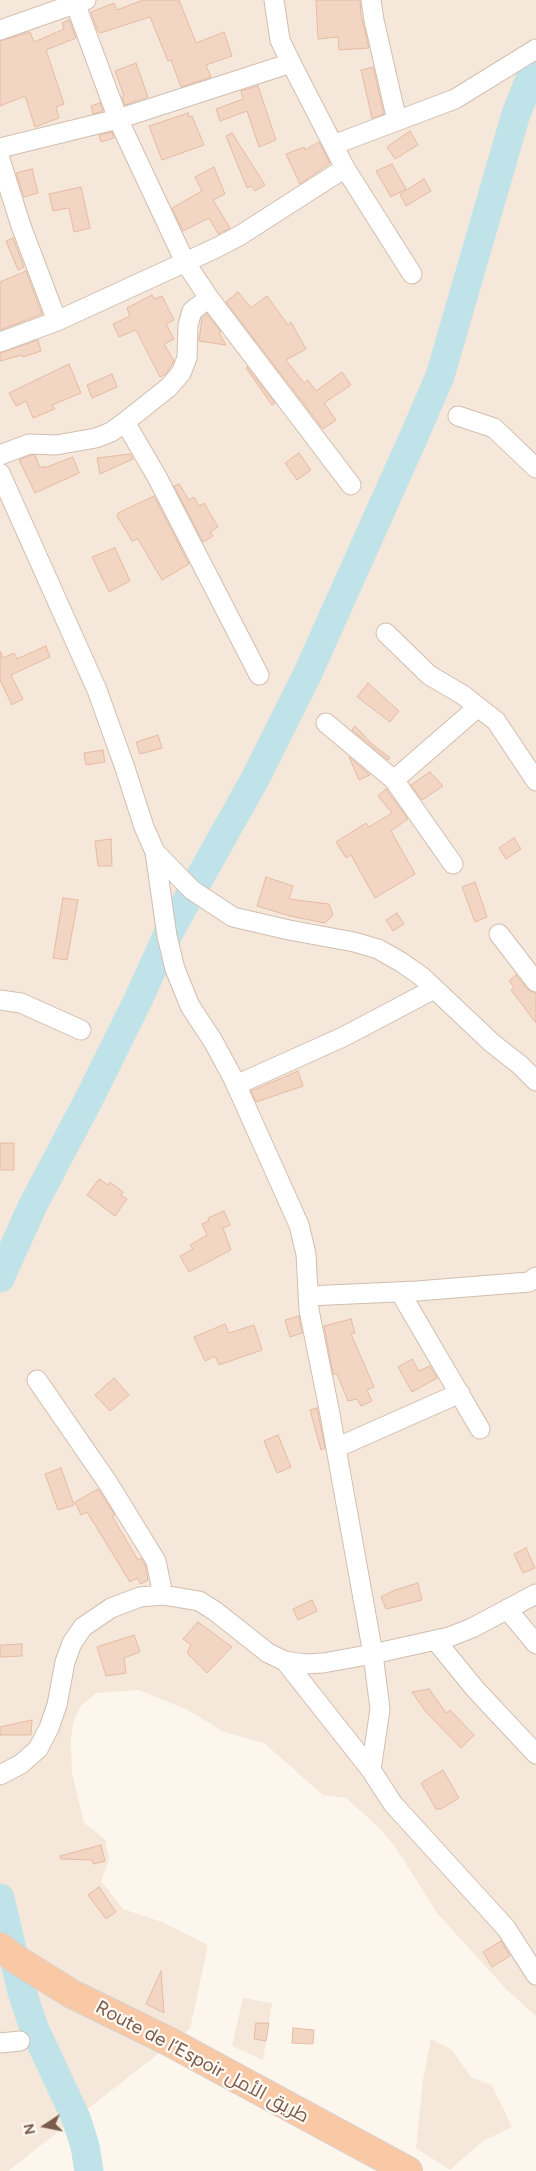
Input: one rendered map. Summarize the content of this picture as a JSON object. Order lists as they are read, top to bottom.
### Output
{
  "streets": {
    "highway": ["Route de l’Espoir طريق الأمل"]
  },
  "north": "left"
}
